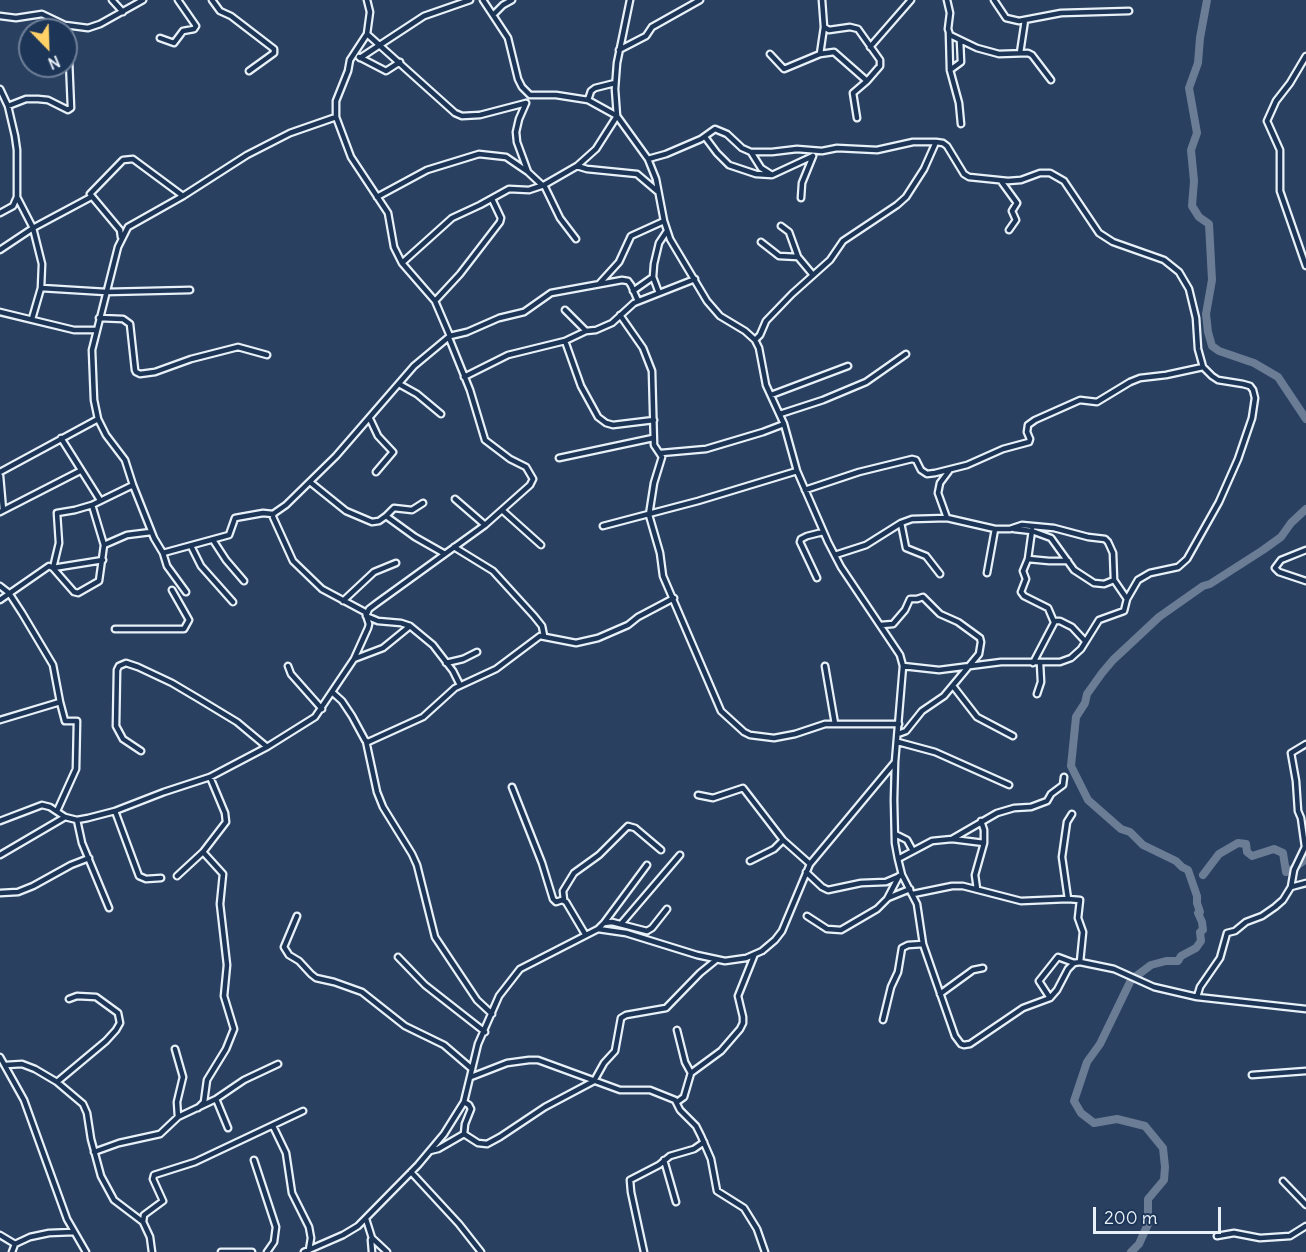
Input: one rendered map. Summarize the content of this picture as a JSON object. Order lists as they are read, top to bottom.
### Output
{
  "scale_bar": "200 m",
  "north": "bottom right"
}
